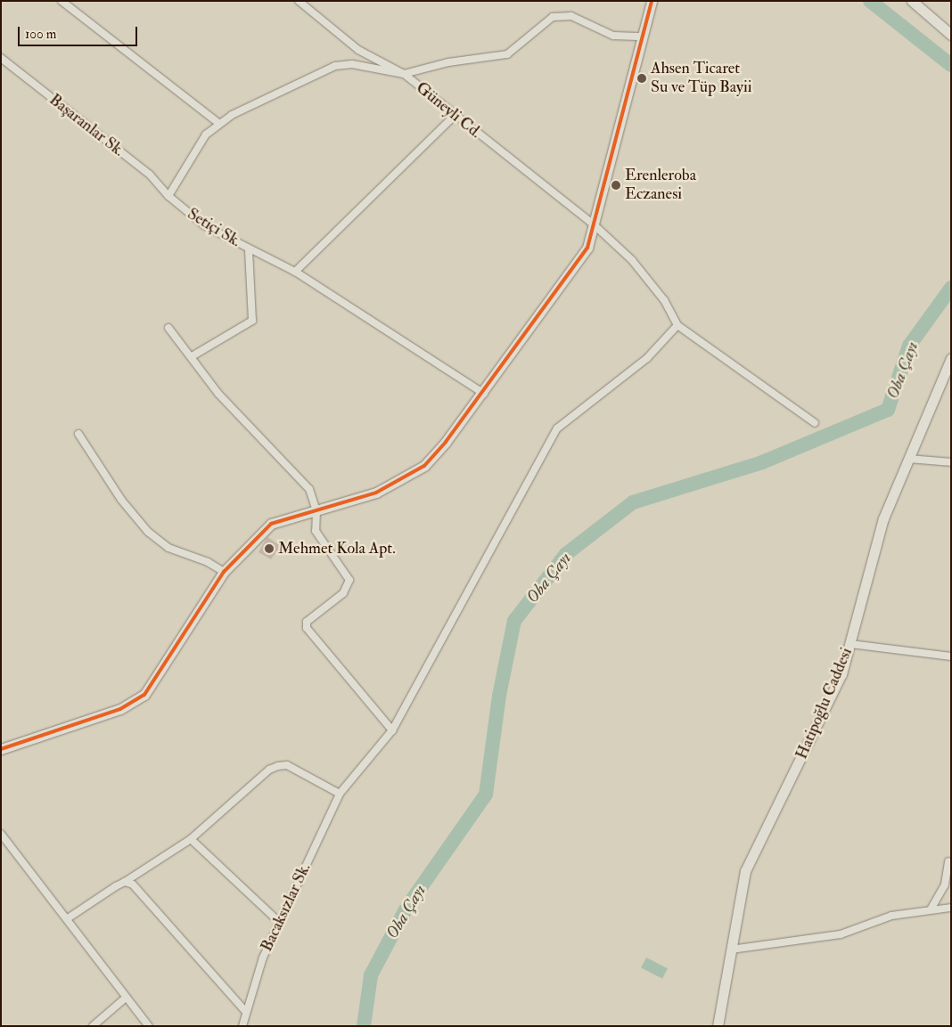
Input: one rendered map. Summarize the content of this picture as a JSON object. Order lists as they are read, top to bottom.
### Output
{
  "streets": {
    "street": [
      "Güneyli Cd.",
      "Başaranlar Sk.",
      "Setiçi Sk.",
      "Hatipoğlu Caddesi",
      "Bacaksızlar Sk."
    ]
  },
  "crossings": [
    ["Güneyli Cd.", "Bacaksızlar Sk."],
    ["Başaranlar Sk.", "Setiçi Sk."]
  ],
  "water": ["Oba Çayı"],
  "places": ["Ahsen Ticaret Su ve Tüp Bayii", "Erenleroba Eczanesi", "Mehmet Kola Apt."],
  "scale_bar": "100 m"
}
